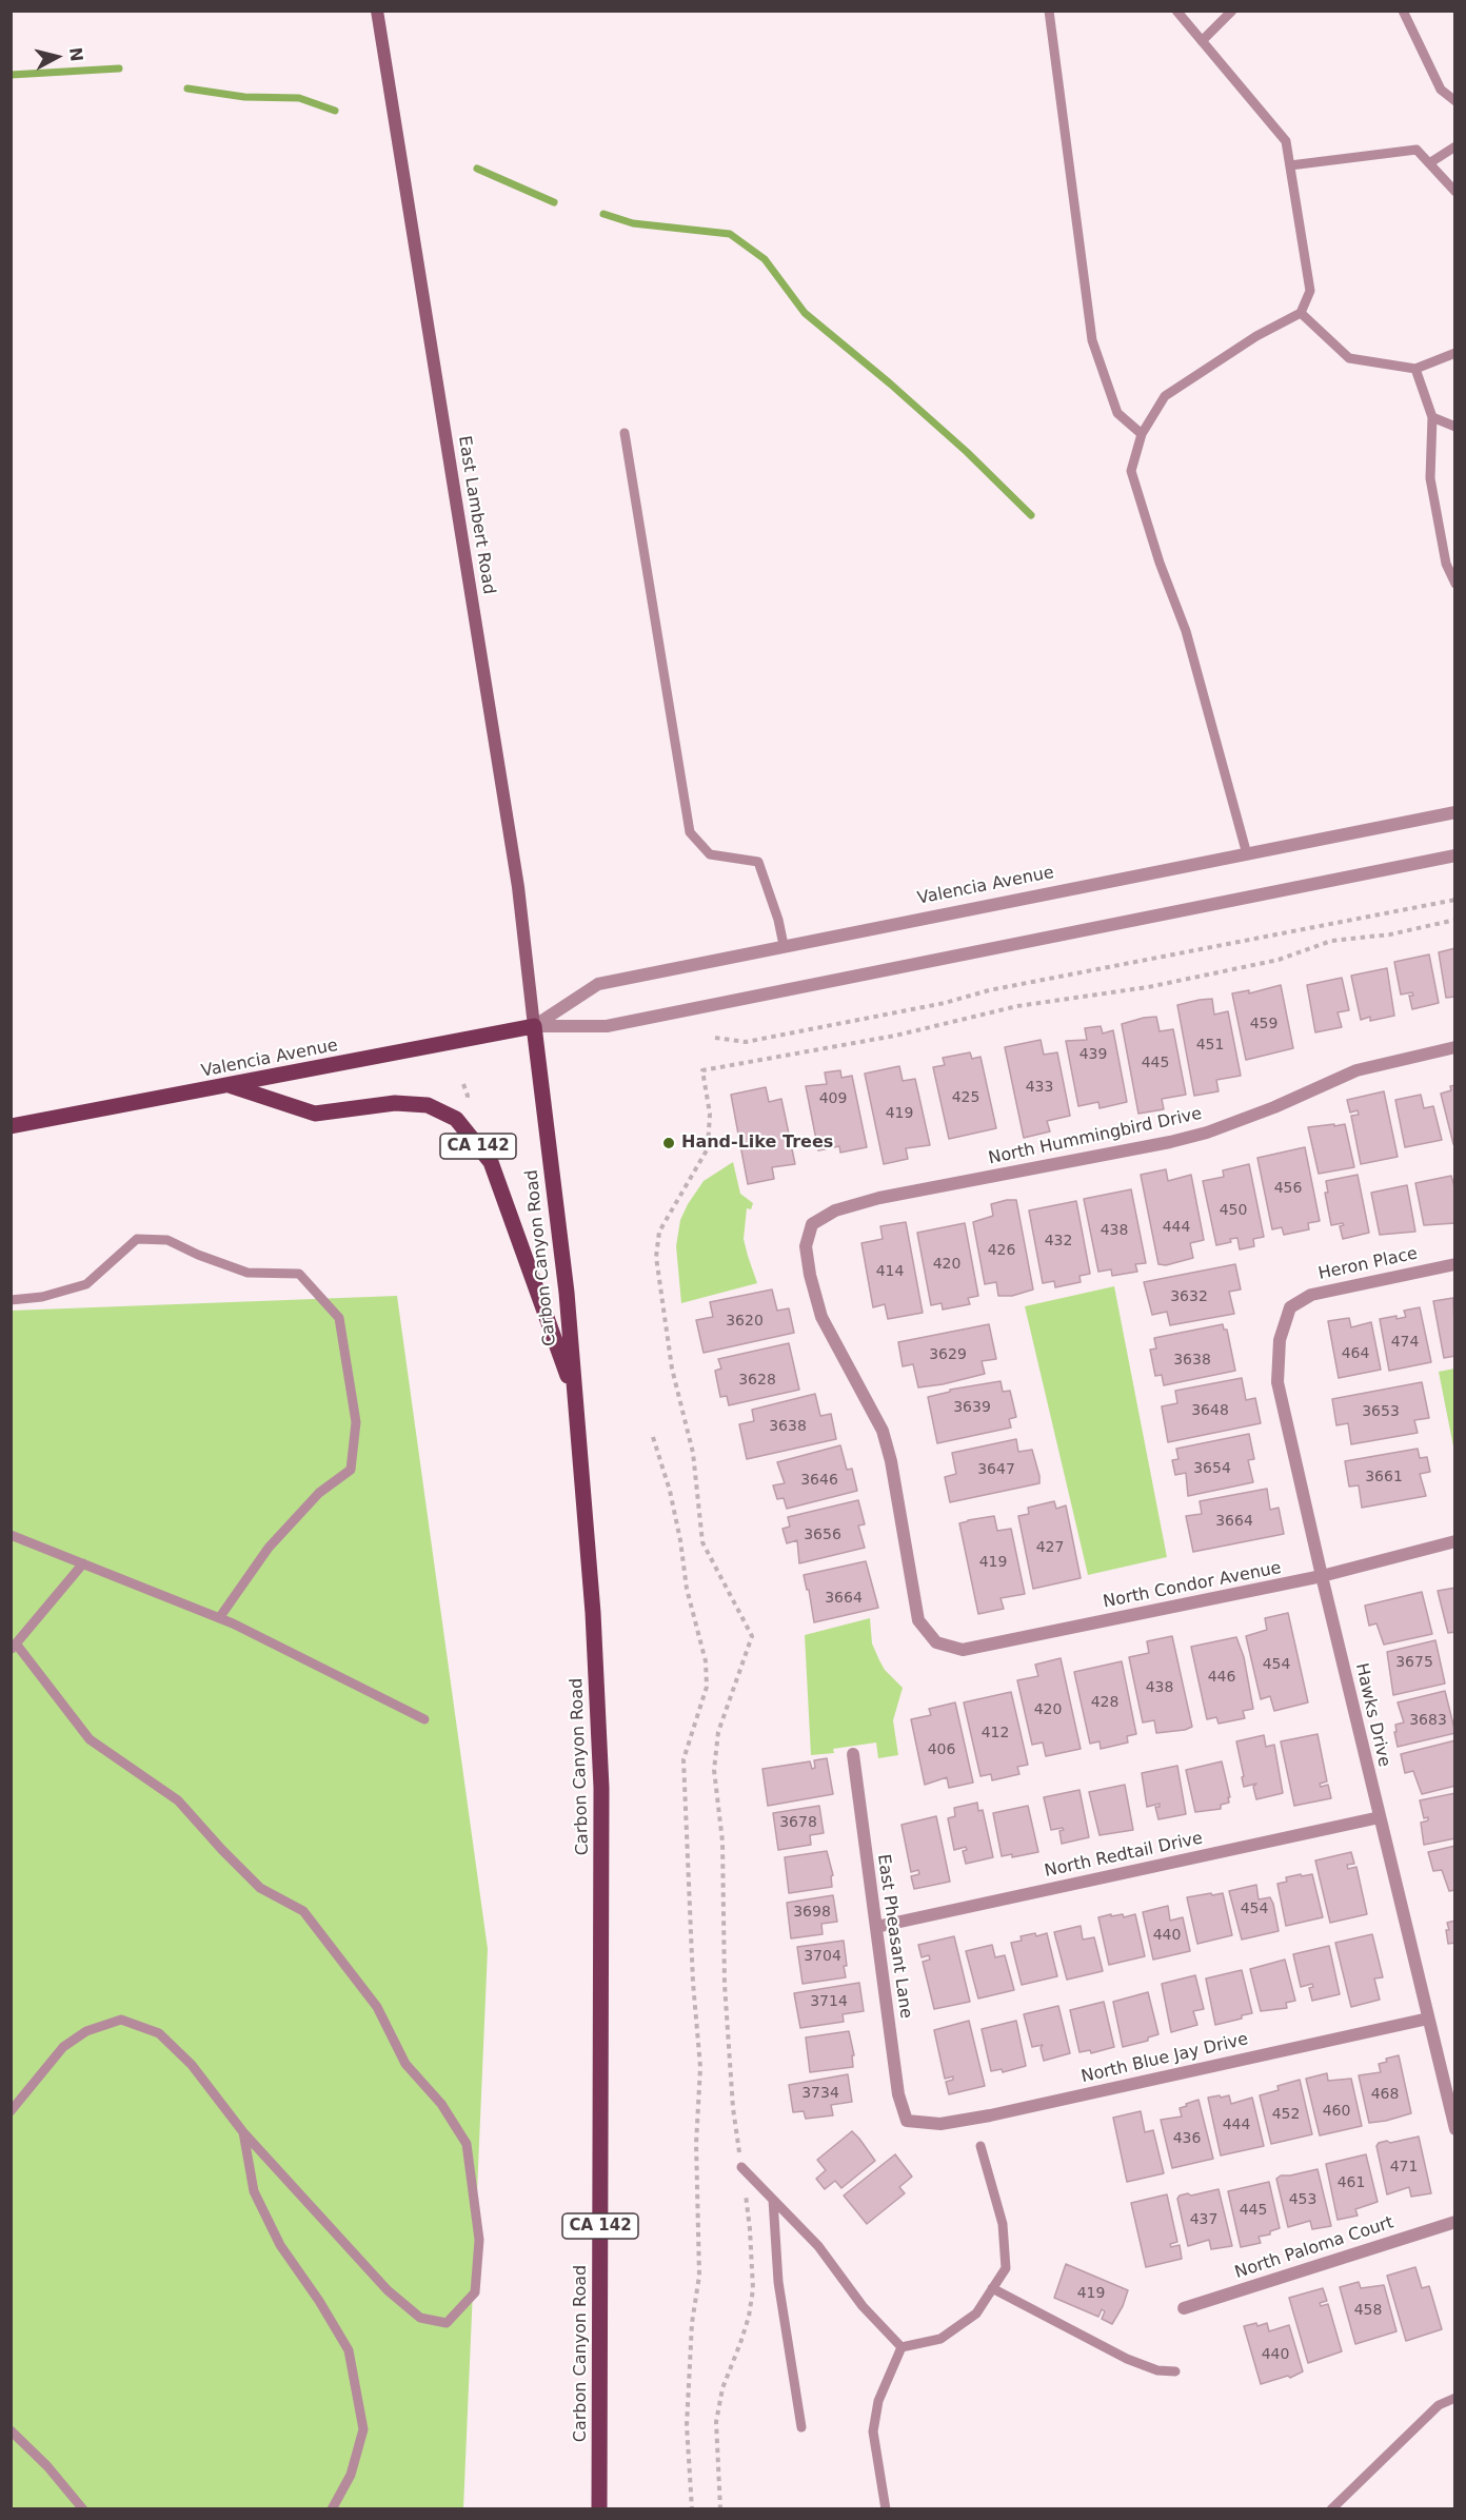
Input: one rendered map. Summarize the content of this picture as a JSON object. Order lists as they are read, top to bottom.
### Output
{
  "streets": {
    "main road": [
      "East Lambert Road",
      "Valencia Avenue",
      "CA 142",
      "Carbon Canyon Road"
    ],
    "street": [
      "North Hummingbird Drive",
      "Heron Place",
      "North Condor Avenue",
      "Hawks Drive",
      "North Redtail Drive",
      "East Pheasant Lane",
      "North Blue Jay Drive",
      "North Paloma Court"
    ]
  },
  "crossings": [
    ["East Lambert Road", "Valencia Avenue"],
    ["East Lambert Road", "Carbon Canyon Road"],
    ["Valencia Avenue", "CA 142"],
    ["Valencia Avenue", "Carbon Canyon Road"],
    ["North Hummingbird Drive", "North Condor Avenue"],
    ["CA 142", "Carbon Canyon Road"],
    ["Heron Place", "Hawks Drive"],
    ["North Condor Avenue", "Hawks Drive"],
    ["Hawks Drive", "North Redtail Drive"],
    ["Hawks Drive", "North Blue Jay Drive"],
    ["North Redtail Drive", "East Pheasant Lane"],
    ["East Pheasant Lane", "North Blue Jay Drive"]
  ],
  "places": ["Hand-Like Trees"],
  "house_numbers": [
    "459",
    "451",
    "439",
    "445",
    "433",
    "425",
    "409",
    "419",
    "456",
    "450",
    "444",
    "438",
    "432",
    "426",
    "420",
    "414",
    "3632",
    "3620",
    "474",
    "464",
    "3629",
    "3638",
    "3628",
    "3639",
    "3648",
    "3653",
    "3638",
    "3654",
    "3647",
    "3661",
    "3646",
    "3664",
    "3656",
    "427",
    "419",
    "3664",
    "3675",
    "454",
    "446",
    "438",
    "428",
    "420",
    "3683",
    "412",
    "406",
    "3678",
    "454",
    "3698",
    "440",
    "3704",
    "3714",
    "3734",
    "468",
    "460",
    "452",
    "444",
    "436",
    "471",
    "461",
    "453",
    "445",
    "437",
    "419",
    "458",
    "440"
  ],
  "north": "right"
}
